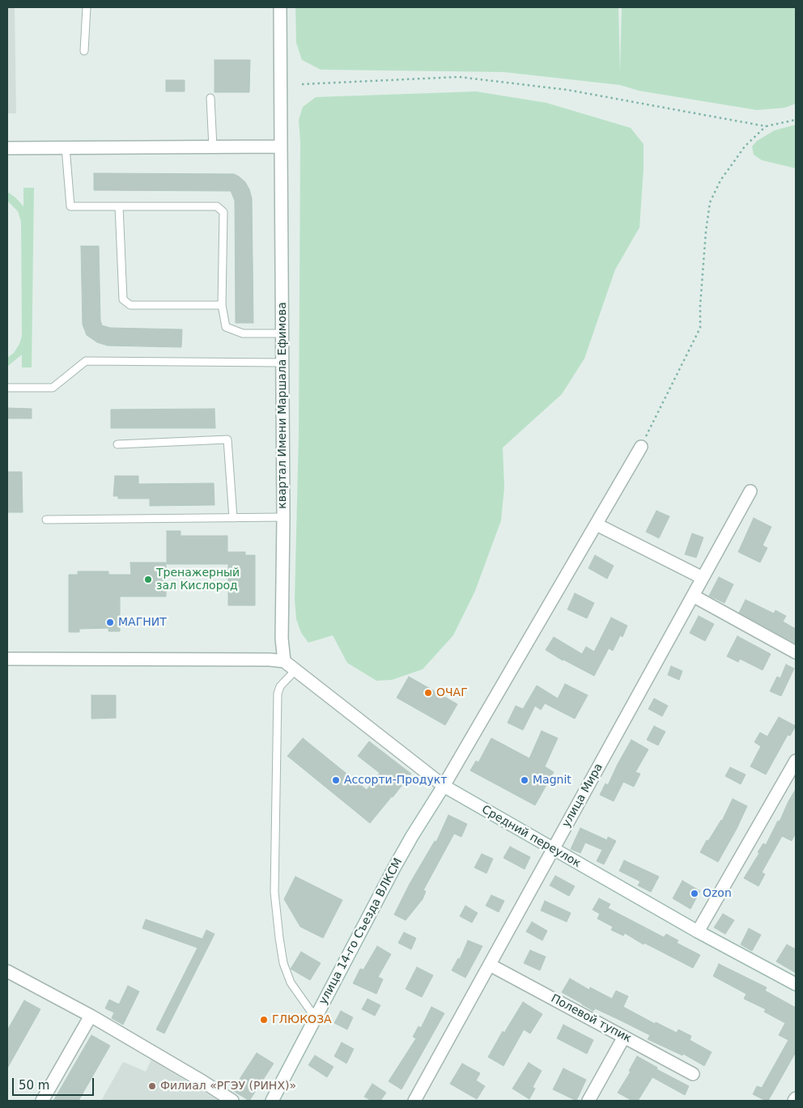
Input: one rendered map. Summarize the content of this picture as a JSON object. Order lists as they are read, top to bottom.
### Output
{
  "streets": {
    "street": [
      "квартал Имени Маршала Ефимова",
      "улица Мира",
      "Средний переулок",
      "улица 14-го Съезда ВЛКСМ",
      "Полевой тупик"
    ]
  },
  "crossings": [
    ["квартал Имени Маршала Ефимова", "Средний переулок"],
    ["улица Мира", "Средний переулок"],
    ["улица Мира", "Полевой тупик"],
    ["Средний переулок", "улица 14-го Съезда ВЛКСМ"]
  ],
  "places": [
    "Тренажерный зал Кислород",
    "МАГНИТ",
    "ОЧАГ",
    "Ассорти-Продукт",
    "Magnit",
    "Ozon",
    "ГЛЮКОЗА",
    "Филиал «РГЭУ (РИНХ)»"
  ],
  "scale_bar": "50 m"
}
